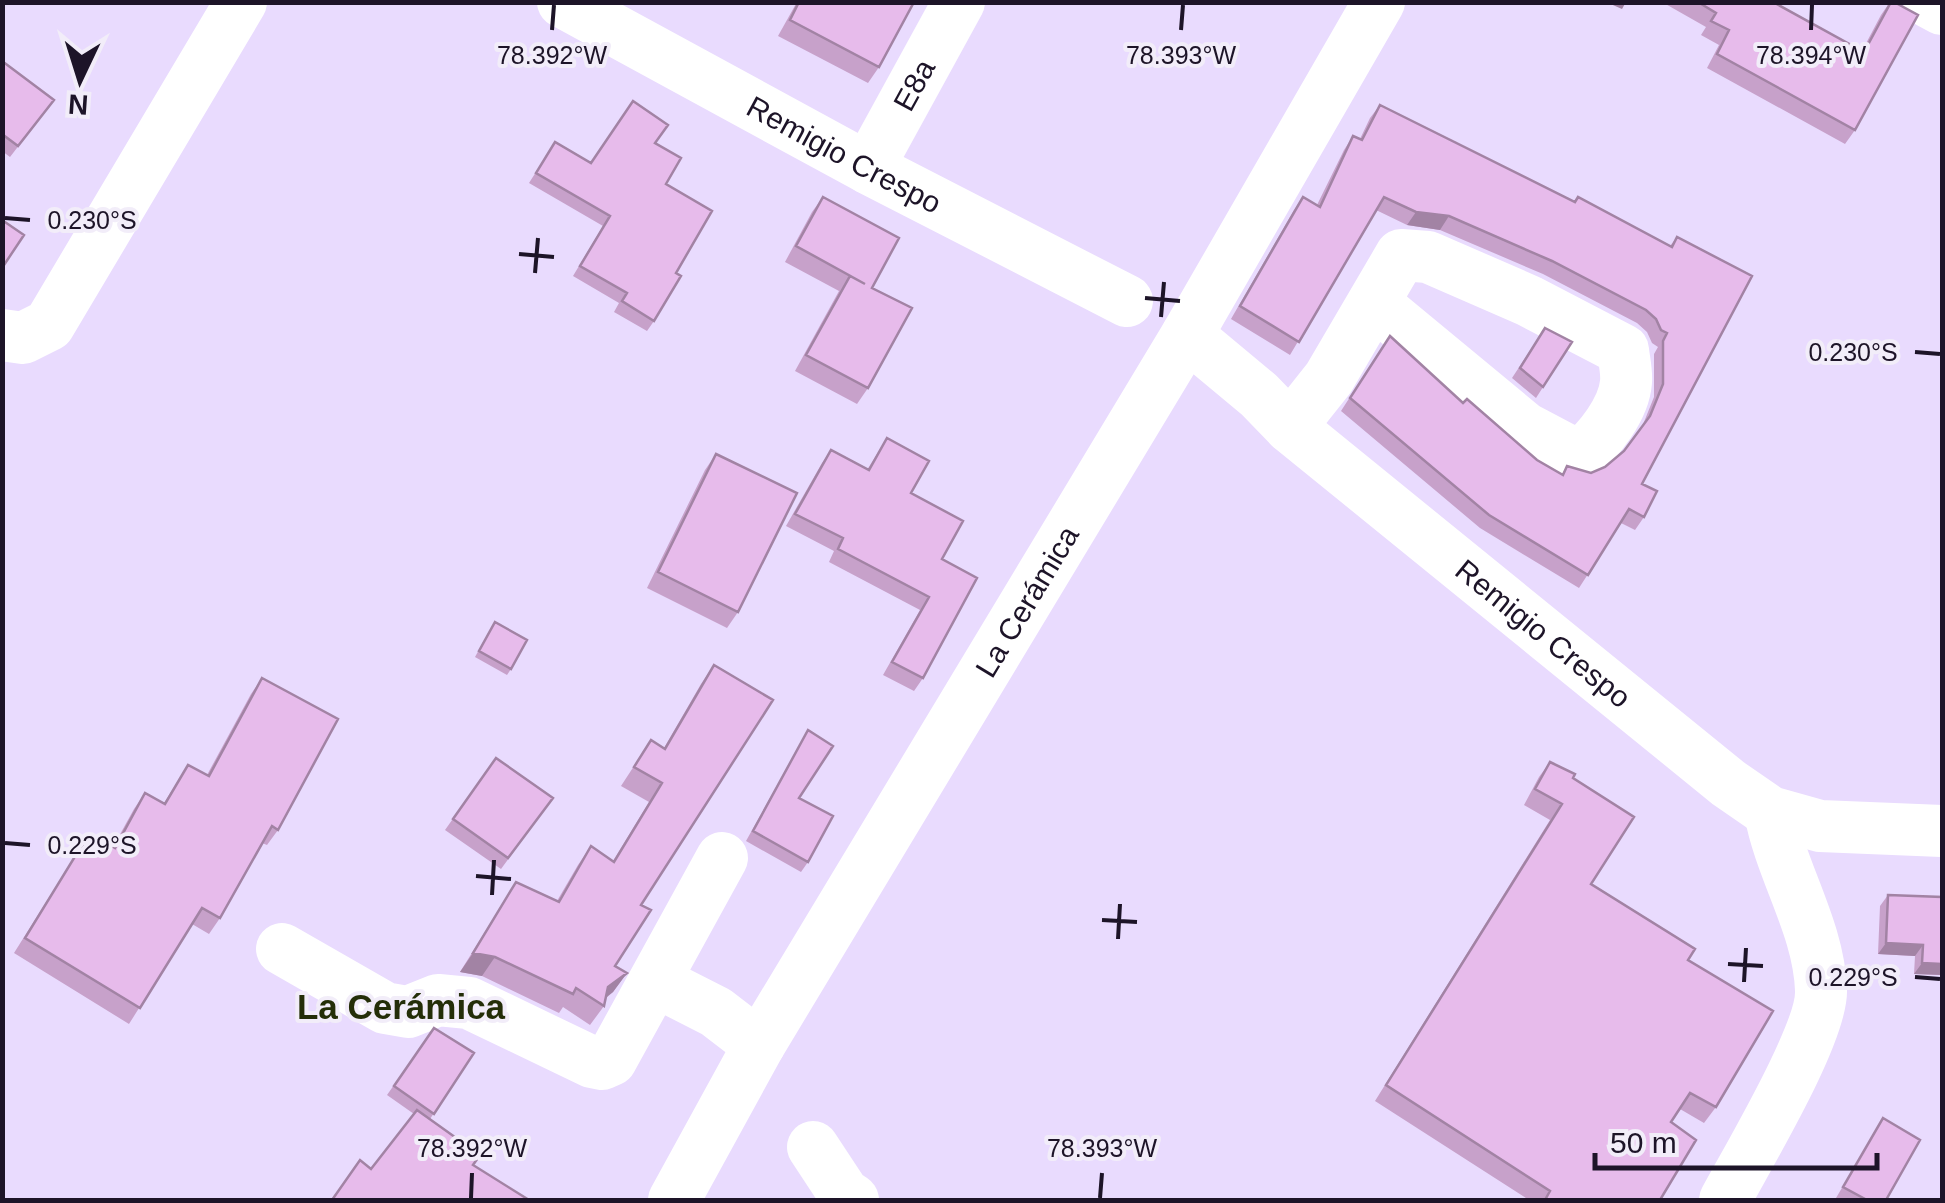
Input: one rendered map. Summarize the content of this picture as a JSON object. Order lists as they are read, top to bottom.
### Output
{
  "streets": {
    "street": ["E8a", "Remigio Crespo", "La Cerámica"]
  },
  "crossings": [
    ["E8a", "Remigio Crespo"],
    ["Remigio Crespo", "La Cerámica"]
  ],
  "districts": ["La Cerámica"],
  "scale_bar": "50 m",
  "north": "bottom",
  "coordinates": [
    "78.392°W",
    "78.393°W",
    "78.394°W",
    "0.230°S",
    "0.229°S"
  ]
}
